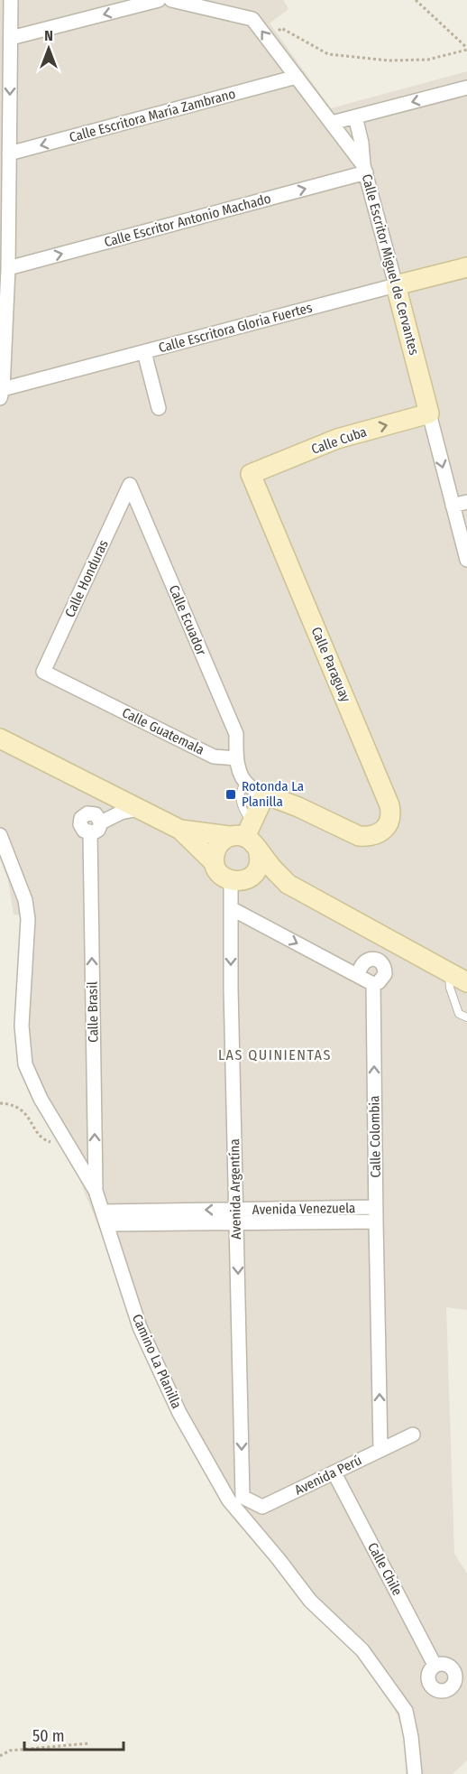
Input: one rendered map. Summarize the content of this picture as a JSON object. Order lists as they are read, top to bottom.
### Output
{
  "streets": {
    "street": [
      "Calle Escritora María Zambrano",
      "Calle Escritor Antonio Machado",
      "Calle Escritor Miguel de Cervantes",
      "Calle Escritora Gloria Fuertes",
      "Calle Cuba",
      "Calle Honduras",
      "Calle Ecuador",
      "Calle Paraguay",
      "Calle Guatemala",
      "Calle Brasil",
      "Calle Colombia",
      "Avenida Argentína",
      "Avenida Venezuela",
      "Camino La Planilla",
      "Avenida Perú",
      "Calle Chile"
    ]
  },
  "crossings": [
    ["Calle Escritora María Zambrano", "Calle Escritor Miguel de Cervantes"],
    ["Calle Escritor Antonio Machado", "Calle Escritor Miguel de Cervantes"],
    ["Calle Escritor Miguel de Cervantes", "Calle Escritora Gloria Fuertes"],
    ["Calle Escritor Miguel de Cervantes", "Calle Cuba"],
    ["Calle Cuba", "Calle Paraguay"],
    ["Calle Honduras", "Calle Ecuador"],
    ["Calle Honduras", "Calle Guatemala"],
    ["Calle Ecuador", "Calle Guatemala"],
    ["Calle Brasil", "Camino La Planilla"],
    ["Calle Colombia", "Avenida Venezuela"],
    ["Calle Colombia", "Avenida Perú"],
    ["Avenida Argentína", "Avenida Venezuela"],
    ["Avenida Argentína", "Avenida Perú"],
    ["Avenida Venezuela", "Camino La Planilla"],
    ["Avenida Perú", "Calle Chile"]
  ],
  "one_way": [
    "Calle Escritor Antonio Machado",
    "Calle Cuba",
    "Calle Brasil",
    "Calle Colombia",
    "Avenida Argentína"
  ],
  "districts": ["LAS QUINIENTAS"],
  "places": {
    "transit": ["Rotonda La Planilla"]
  },
  "scale_bar": "50 m",
  "north": "top"
}
